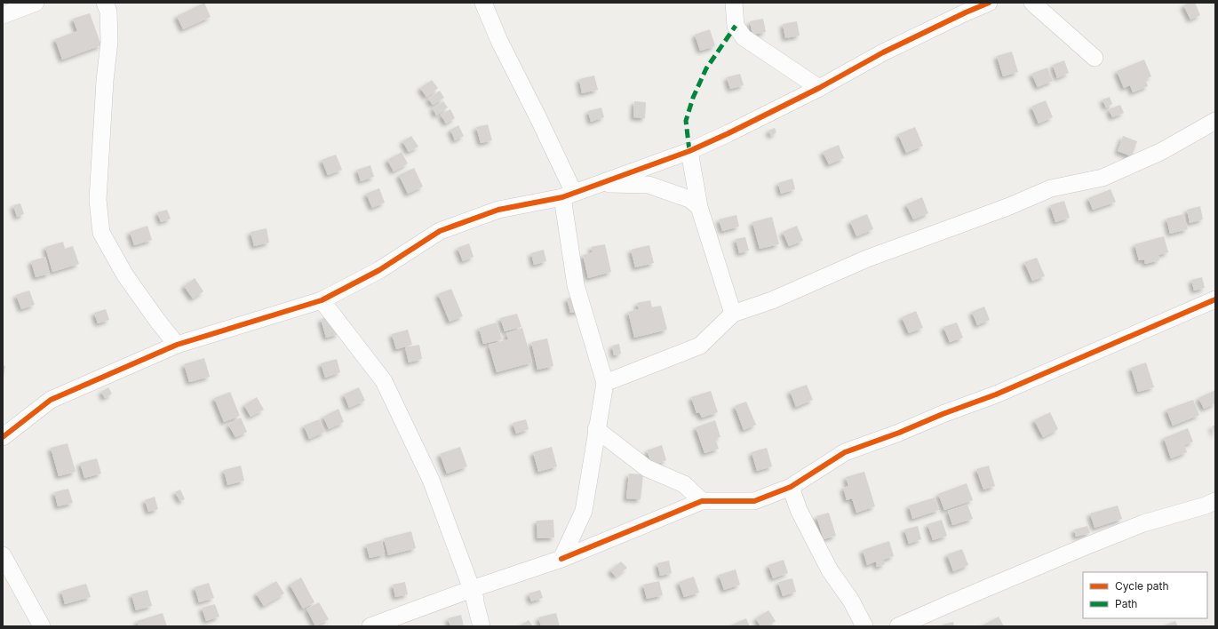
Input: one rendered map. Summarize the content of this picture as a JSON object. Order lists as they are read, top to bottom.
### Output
{
  "legend": ["Cycle path", "Path"]
}
